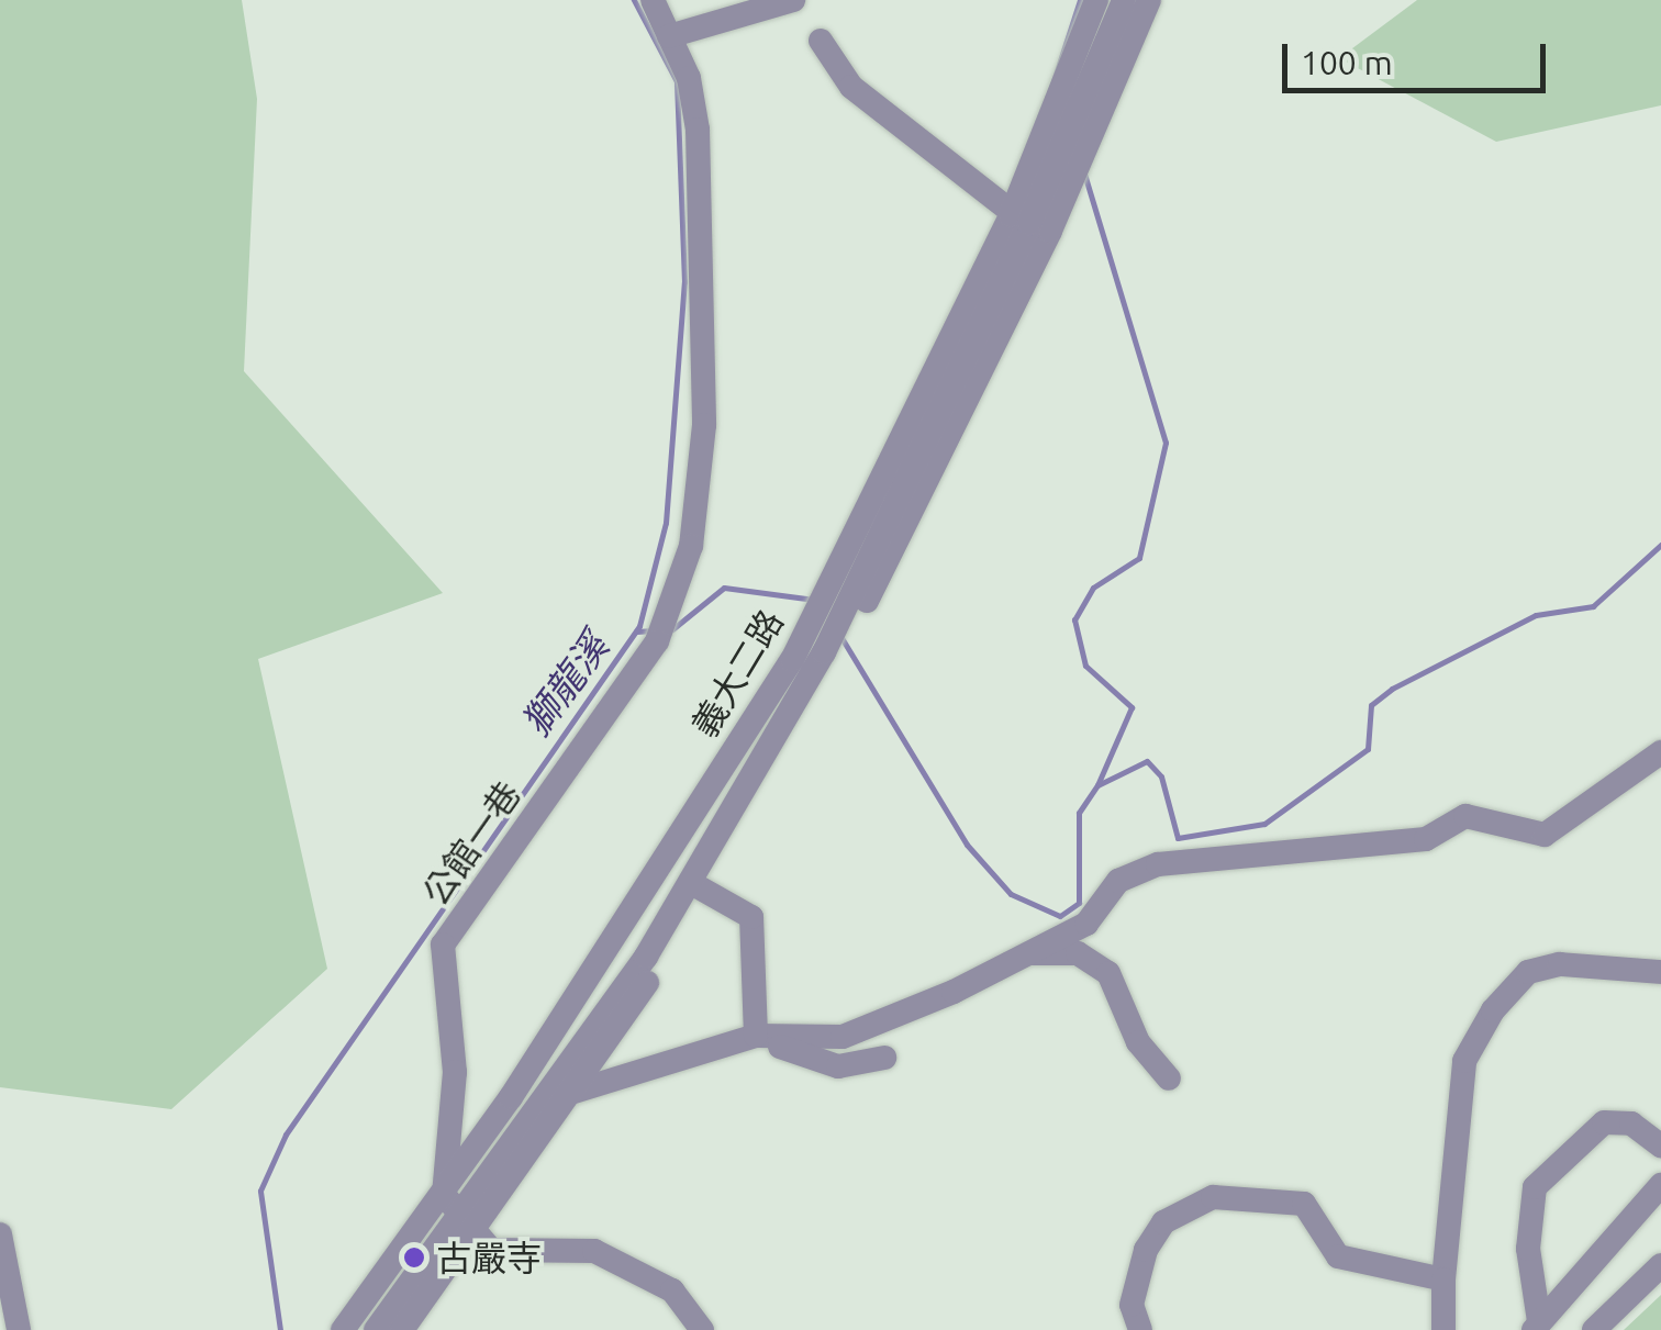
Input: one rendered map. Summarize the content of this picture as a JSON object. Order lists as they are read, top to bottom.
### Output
{
  "streets": {
    "street": ["義大二路", "公館一巷"]
  },
  "crossings": [
    ["義大二路", "公館一巷"]
  ],
  "water": ["獅龍溪"],
  "places": ["古嚴寺"],
  "scale_bar": "100 m"
}
